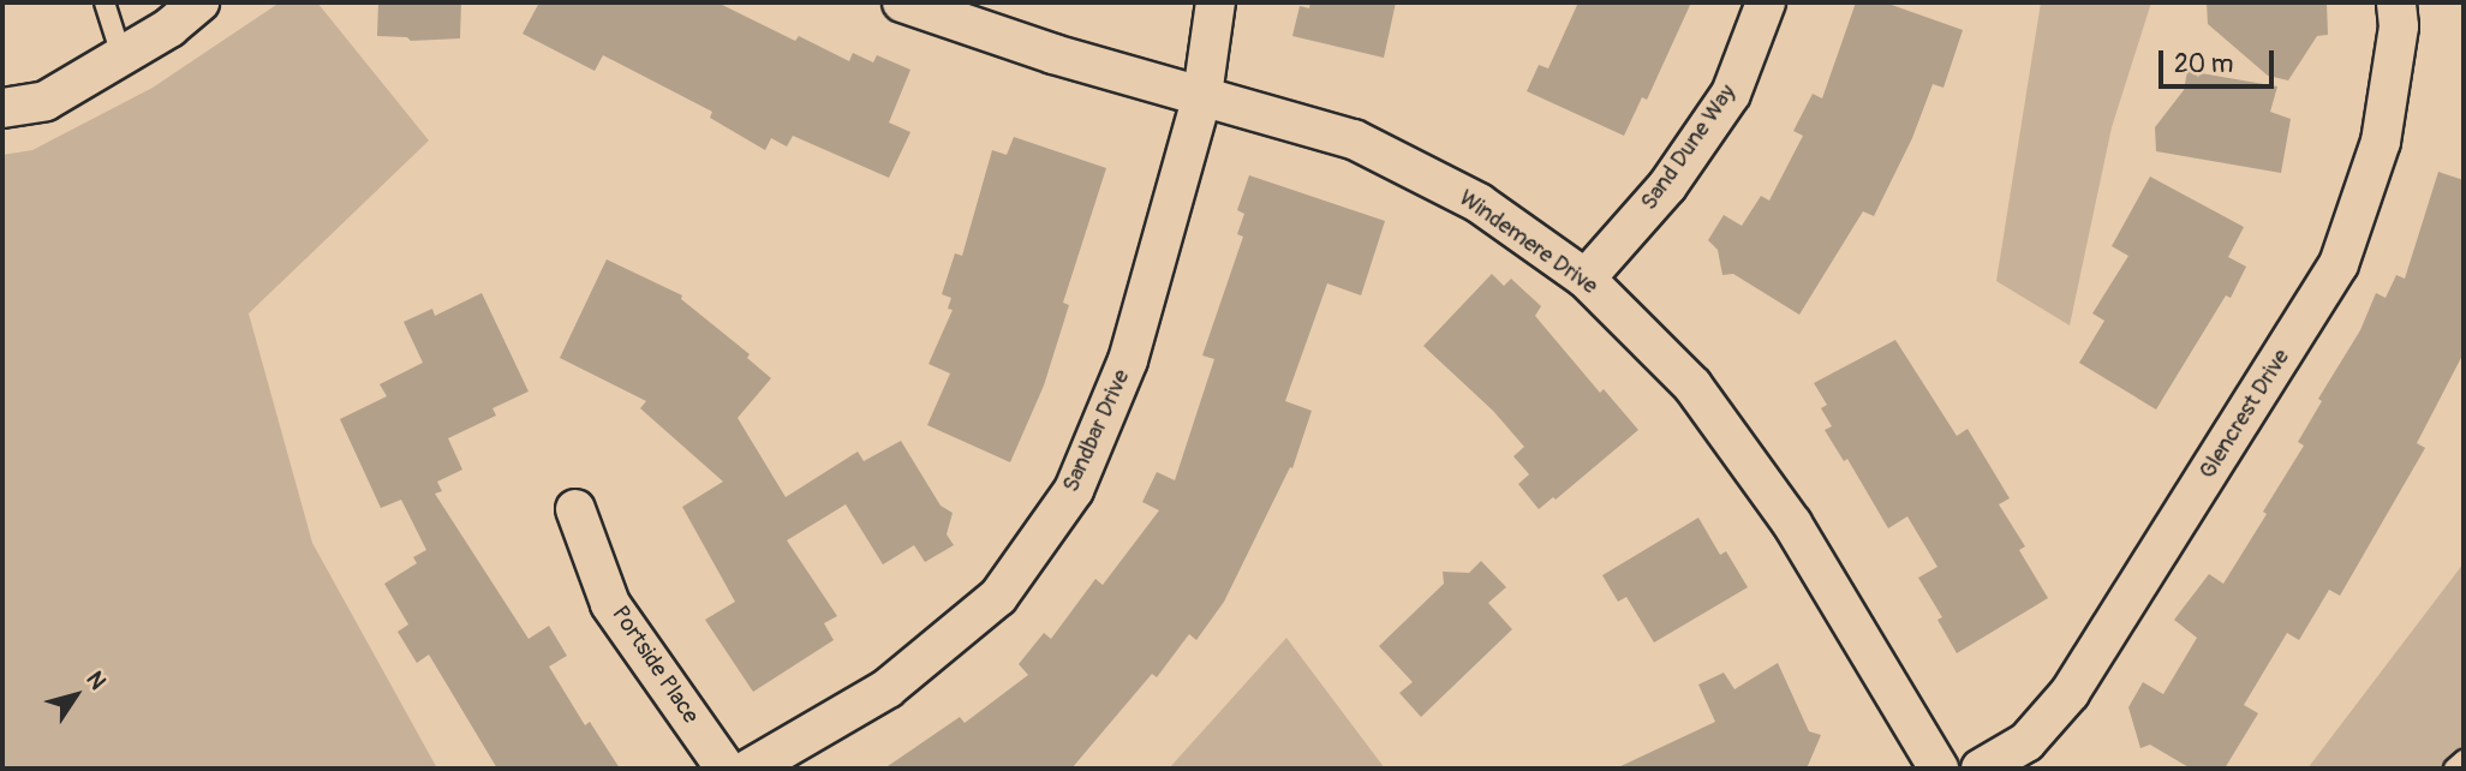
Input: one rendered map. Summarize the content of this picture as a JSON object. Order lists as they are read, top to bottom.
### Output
{
  "streets": {
    "street": [
      "Sand Dune Way",
      "Windemere Drive",
      "Glencrest Drive",
      "Sandbar Drive",
      "Portside Place"
    ]
  },
  "crossings": [
    ["Sand Dune Way", "Windemere Drive"],
    ["Windemere Drive", "Sandbar Drive"]
  ],
  "scale_bar": "20 m",
  "north": "top right"
}
